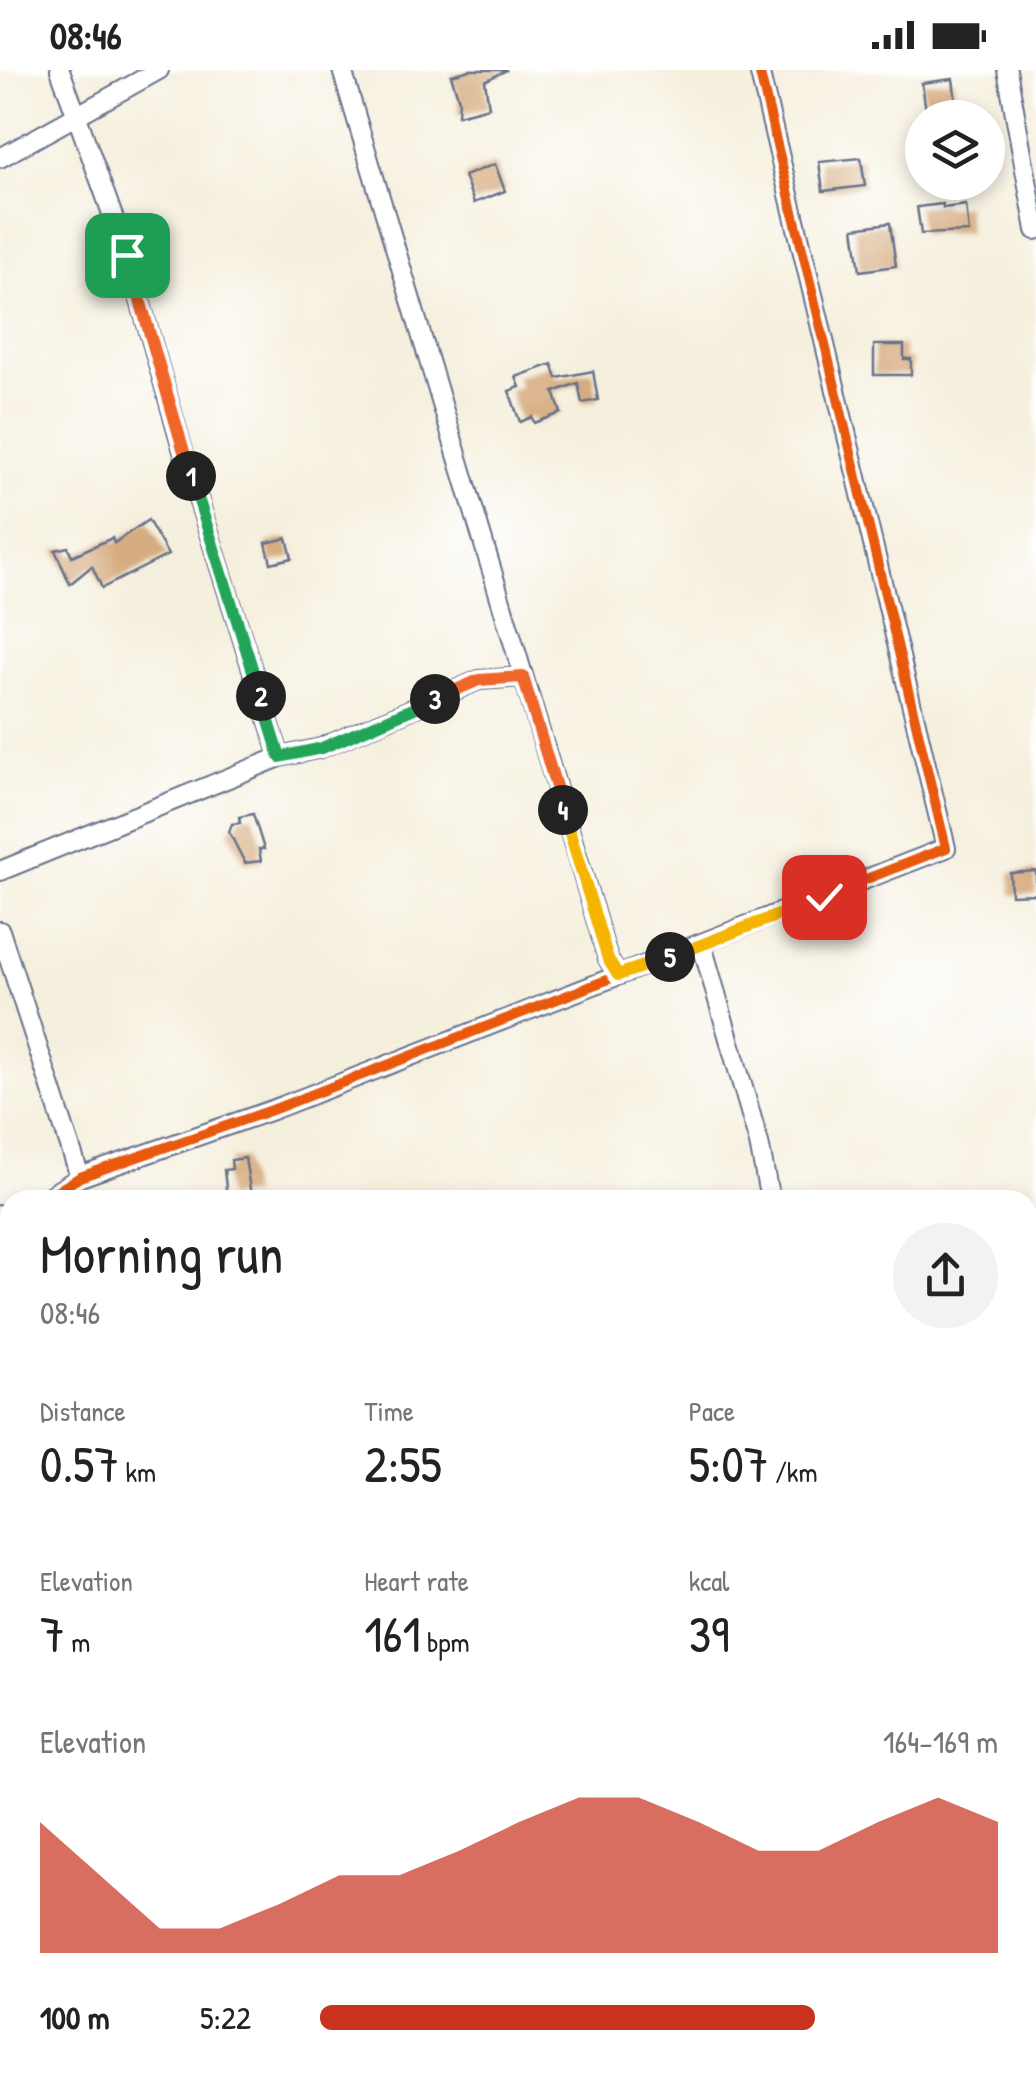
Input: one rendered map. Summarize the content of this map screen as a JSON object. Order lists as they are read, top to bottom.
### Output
{
  "page": {
    "status": "08:46",
    "pins": [
      "1",
      "2",
      "3",
      "4",
      "5"
    ],
    "heading": ["Morning run", "08:46"],
    "stats": [
      ["Distance", "0.57 km"],
      ["Time", "2:55"],
      ["Pace", "5:07 /km"],
      ["Elevation", "7 m"],
      ["Heart rate", "161 bpm"],
      ["kcal", "39"]
    ],
    "chart": ["Elevation", "164–169 m"],
    "list": [
      {
        "name": "100 m",
        "note": "5:22"
      }
    ]
  }
}
